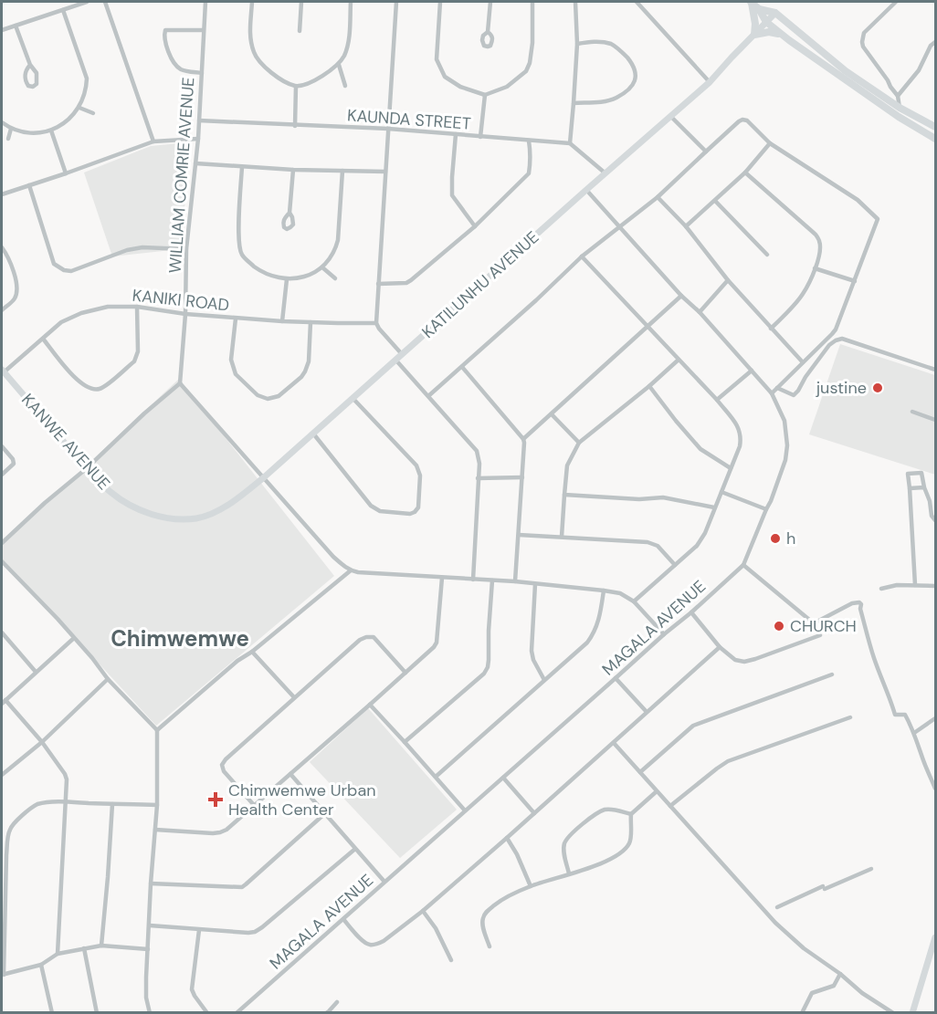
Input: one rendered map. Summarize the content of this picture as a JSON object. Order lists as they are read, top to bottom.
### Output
{
  "streets": {
    "main road": ["KATILUNHU AVENUE", "KANWE AVENUE"],
    "street": [
      "KAUNDA STREET",
      "WILLIAM COMRIE AVENUE",
      "KANIKI ROAD",
      "MAGALA AVENUE"
    ]
  },
  "crossings": [
    ["KAUNDA STREET", "WILLIAM COMRIE AVENUE"],
    ["WILLIAM COMRIE AVENUE", "KANIKI ROAD"],
    ["KATILUNHU AVENUE", "KANWE AVENUE"],
    ["KATILUNHU AVENUE", "MAGALA AVENUE"],
    ["KANIKI ROAD", "KANWE AVENUE"]
  ],
  "districts": ["Chimwemwe"],
  "places": {
    "other": ["justine", "h", "CHURCH"],
    "health": ["Chimwemwe Urban Health Center"]
  }
}
